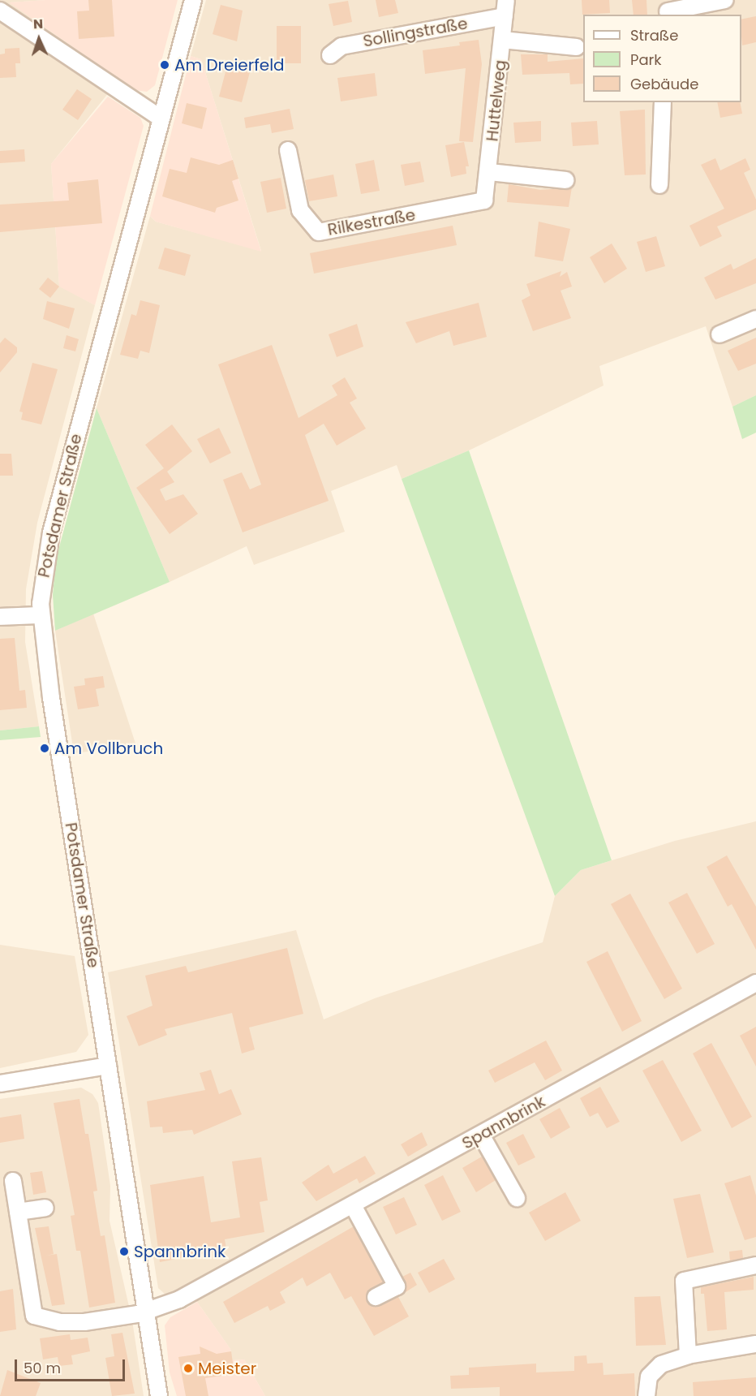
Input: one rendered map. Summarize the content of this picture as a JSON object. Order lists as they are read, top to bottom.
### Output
{
  "streets": {
    "street": [
      "Sollingstraße",
      "Huttelweg",
      "Rilkestraße",
      "Potsdamer Straße",
      "Spannbrink"
    ]
  },
  "crossings": [
    ["Sollingstraße", "Huttelweg"],
    ["Huttelweg", "Rilkestraße"],
    ["Potsdamer Straße", "Spannbrink"]
  ],
  "places": [
    "Am Dreierfeld",
    "Am Vollbruch",
    "Spannbrink",
    "Meister"
  ],
  "legend": ["Straße", "Park", "Gebäude"],
  "scale_bar": "50 m",
  "north": "top"
}
